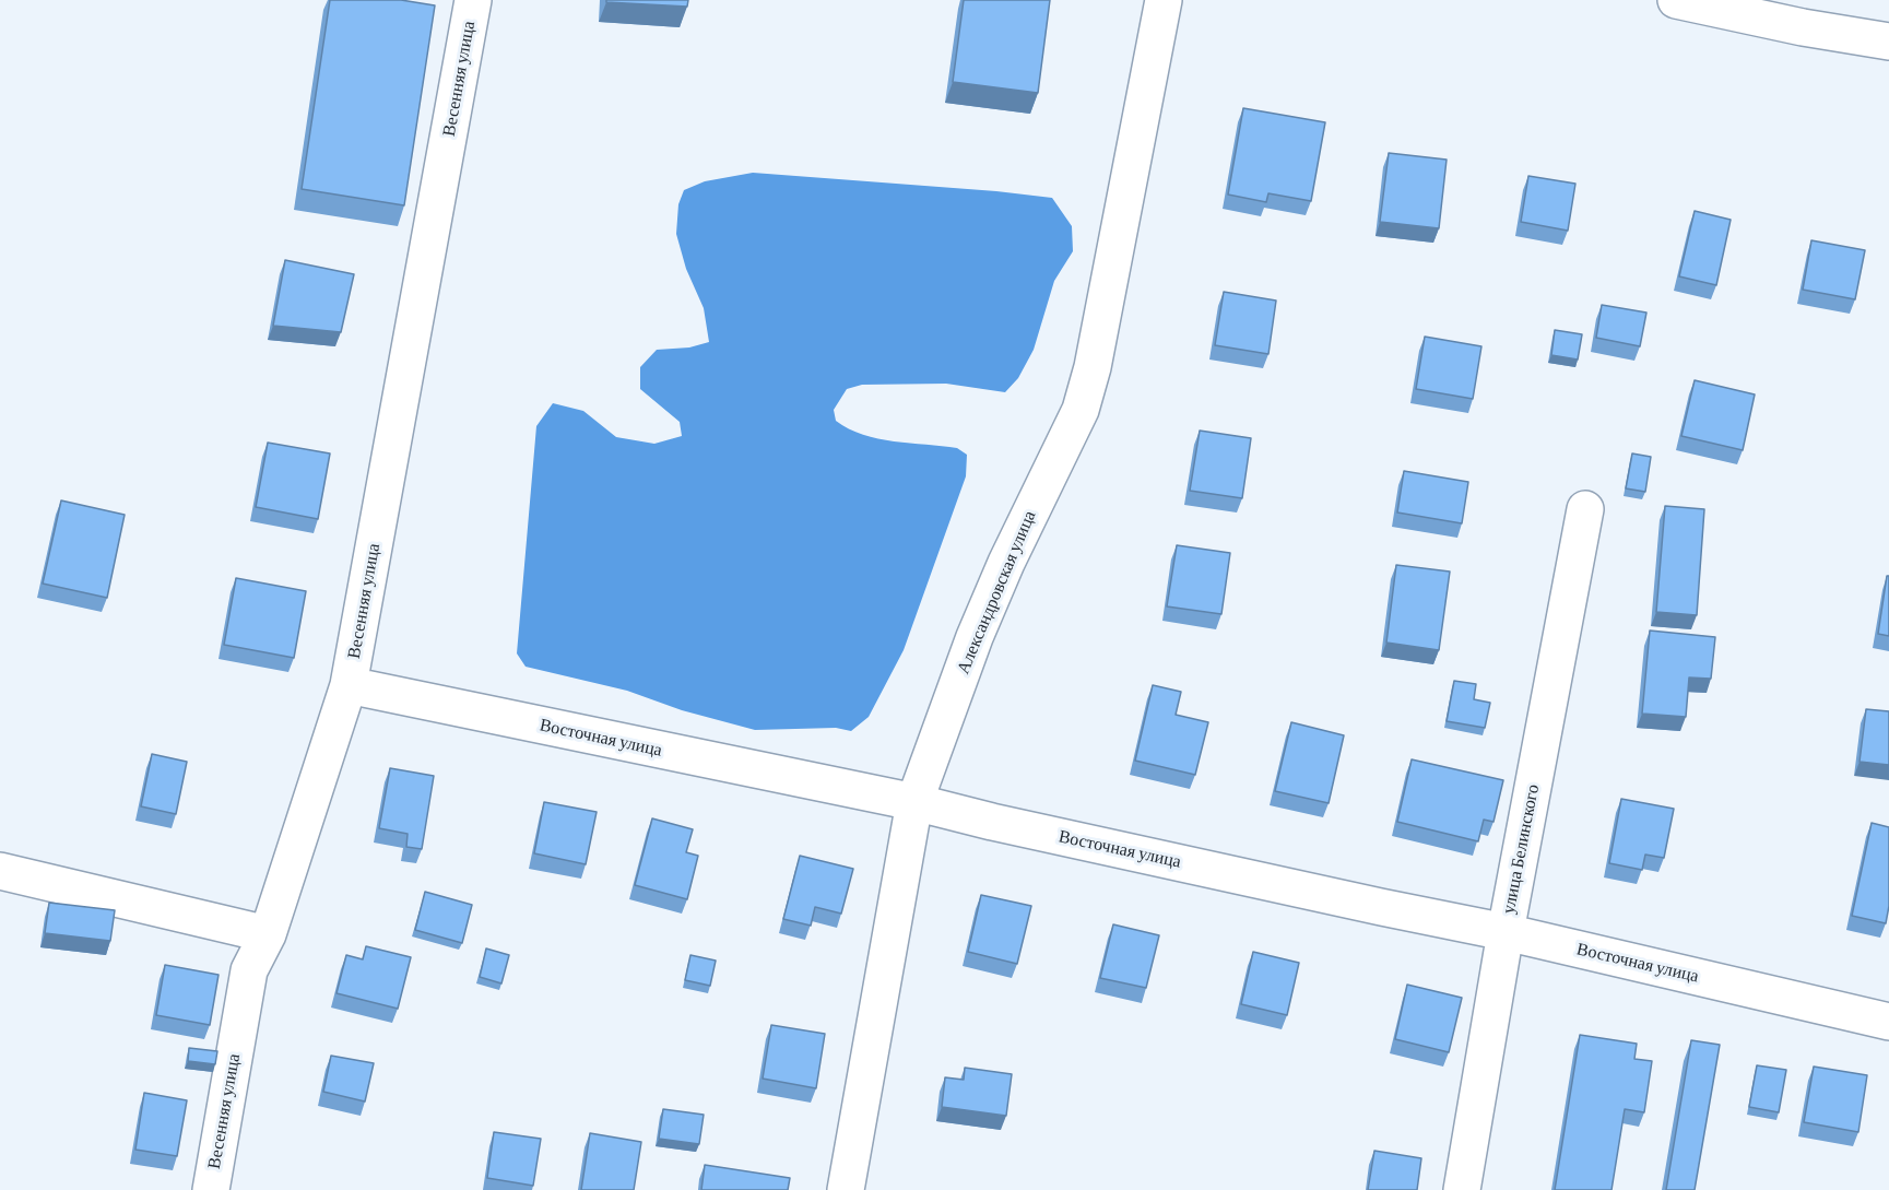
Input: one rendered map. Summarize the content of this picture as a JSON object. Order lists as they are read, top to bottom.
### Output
{
  "streets": {
    "street": [
      "Весенняя улица",
      "Александровская улица",
      "Восточная улица",
      "улица Белинского"
    ]
  },
  "crossings": [
    ["Весенняя улица", "Восточная улица"],
    ["Александровская улица", "Восточная улица"],
    ["Восточная улица", "улица Белинского"]
  ]
}
